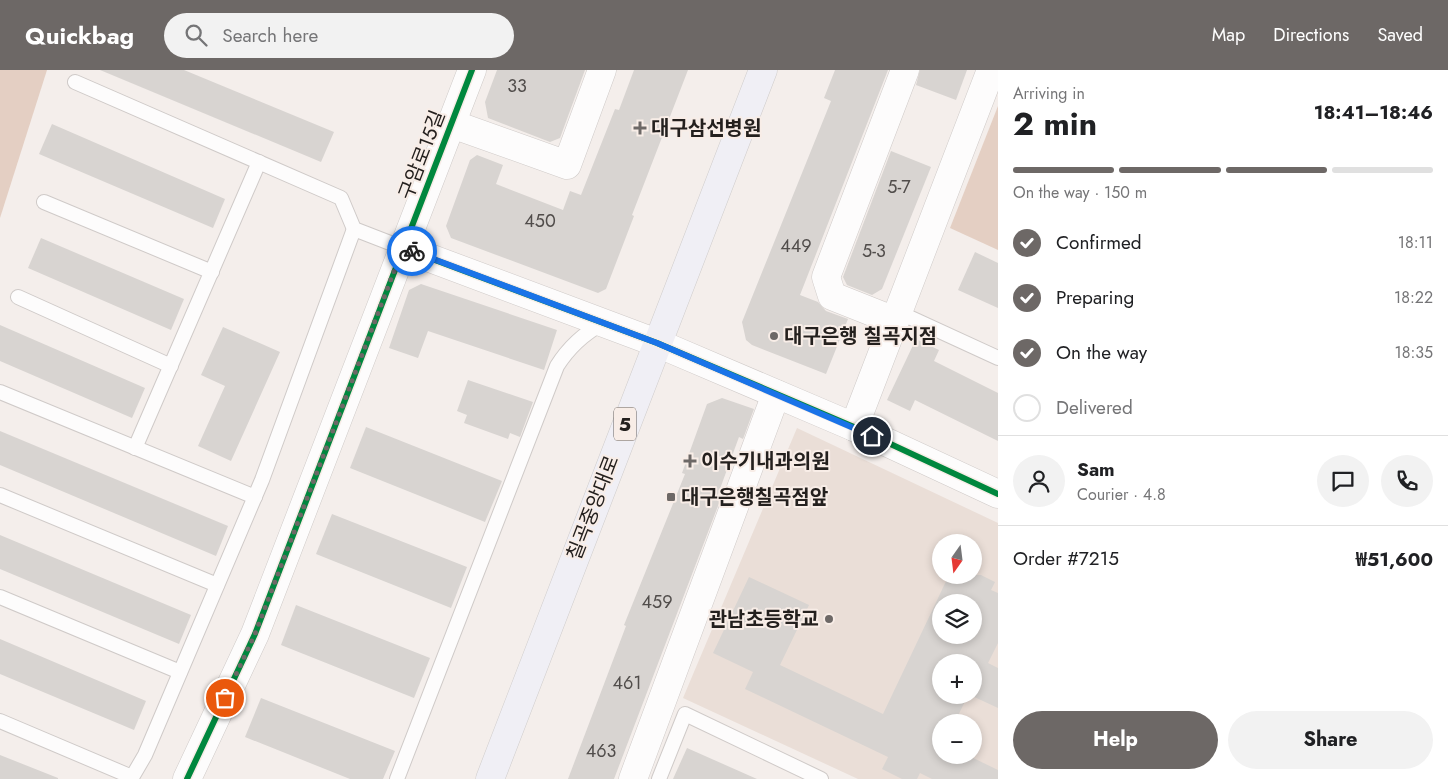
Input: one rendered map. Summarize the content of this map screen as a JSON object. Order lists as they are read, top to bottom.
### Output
{
  "streets": {
    "main road": ["5", "칠곡중앙대로"],
    "street": ["구암로15길"]
  },
  "places": {
    "health": ["대구삼선병원", "이수기내과의원"],
    "other": ["대구은행 칠곡지점", "관남초등학교"],
    "transit": ["대구은행칠곡점앞"]
  },
  "house_numbers": [
    "33",
    "5-7",
    "450",
    "449",
    "5-3",
    "459",
    "461",
    "463"
  ],
  "north": "bottom",
  "page": {
    "header": "Quickbag",
    "search": "Search here",
    "nav": ["Map", "Directions", "Saved"],
    "heading": ["2 min", "Arriving in", "18:41–18:46"],
    "panel": [
      "Sam",
      "Courier · 4.8",
      "Order #7215",
      "₩51,600"
    ],
    "bar": "On the way · 150 m",
    "list": [
      ["Confirmed", "18:11"],
      ["Preparing", "18:22"],
      ["On the way", "18:35"],
      "Delivered"
    ],
    "map_buttons": ["+", "−"],
    "buttons": ["Help", "Share"]
  }
}
